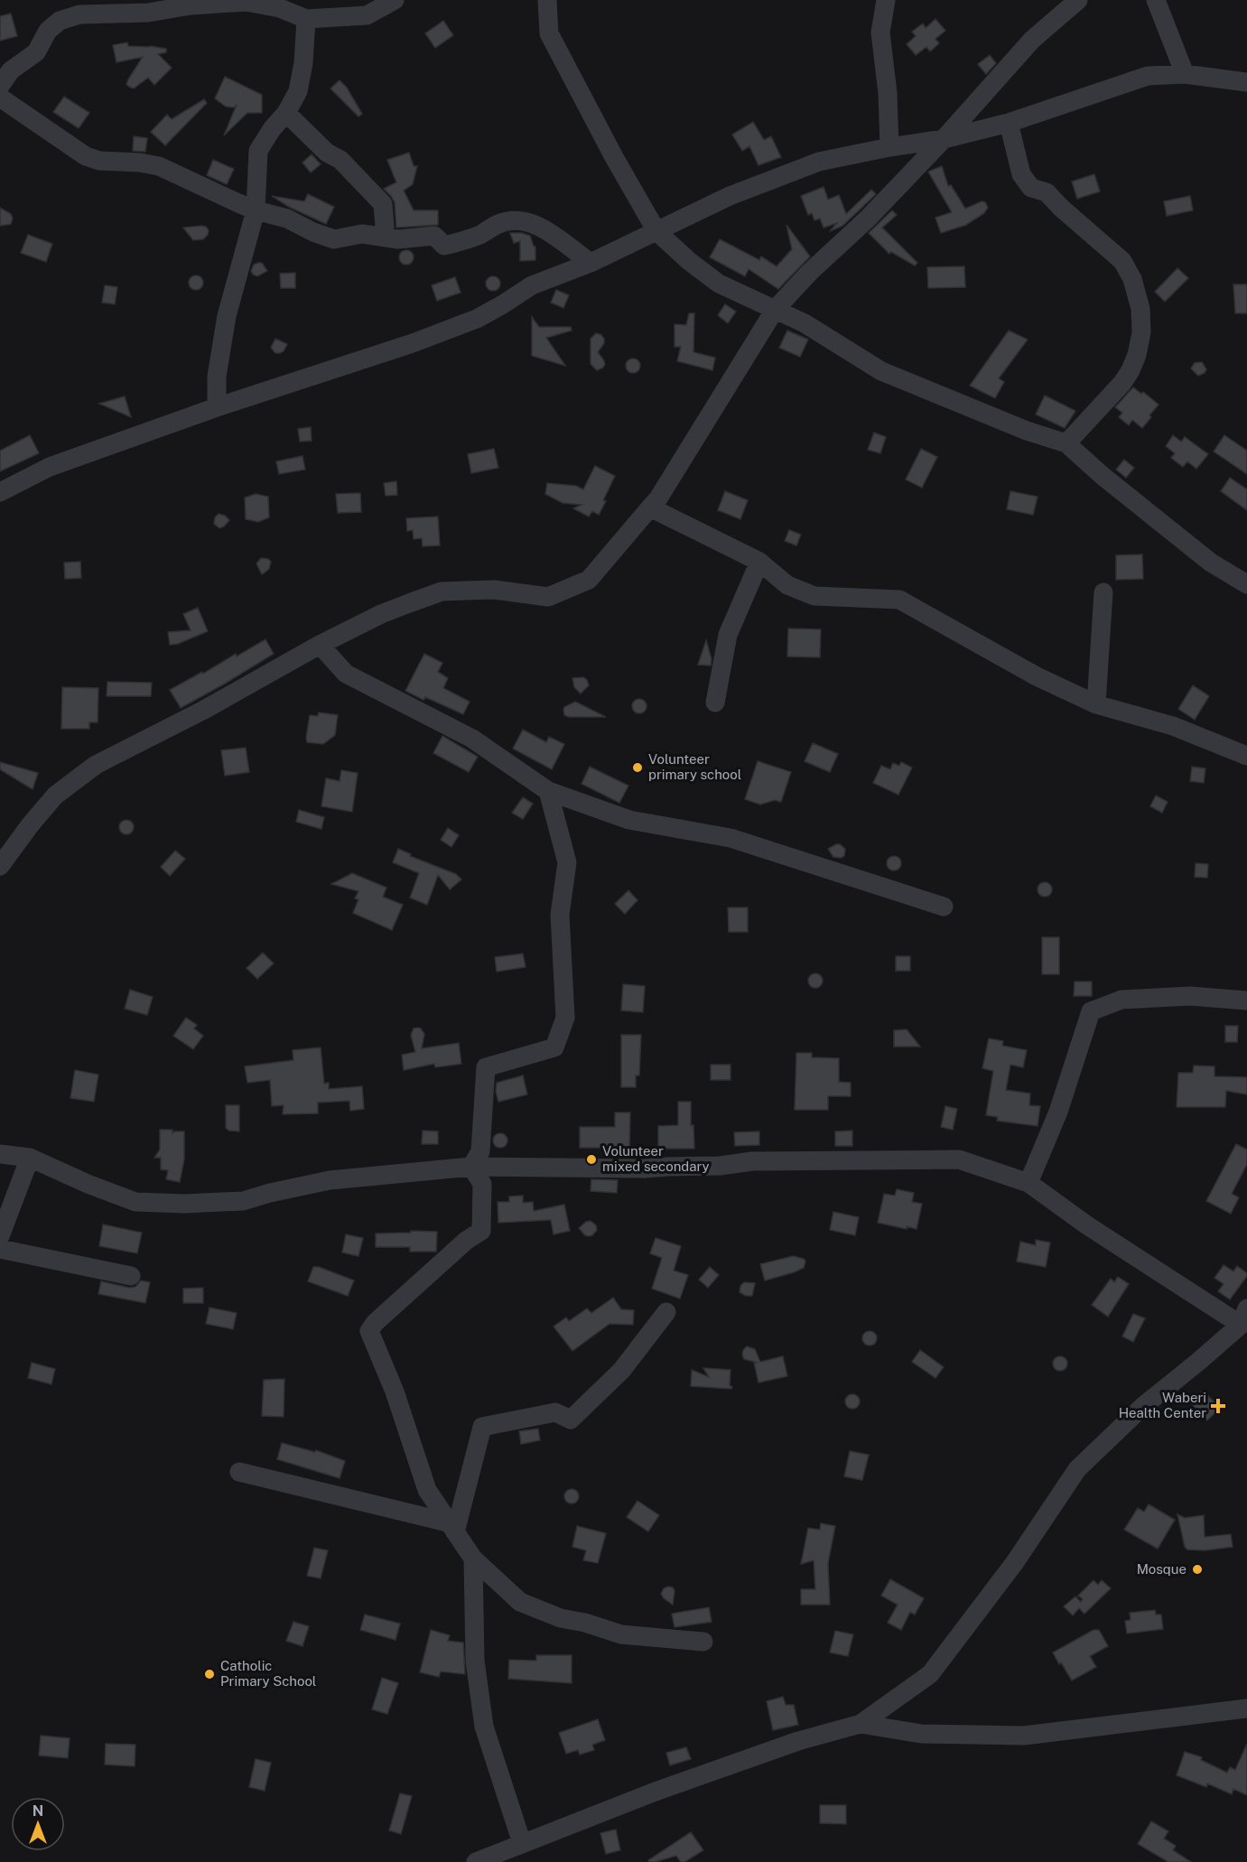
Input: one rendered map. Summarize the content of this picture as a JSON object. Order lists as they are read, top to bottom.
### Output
{
  "places": {
    "other": [
      "Volunteer primary school",
      "Volunteer mixed secondary",
      "Mosque",
      "Catholic Primary School"
    ],
    "health": ["Waberi Health Center"]
  },
  "north": "top"
}
